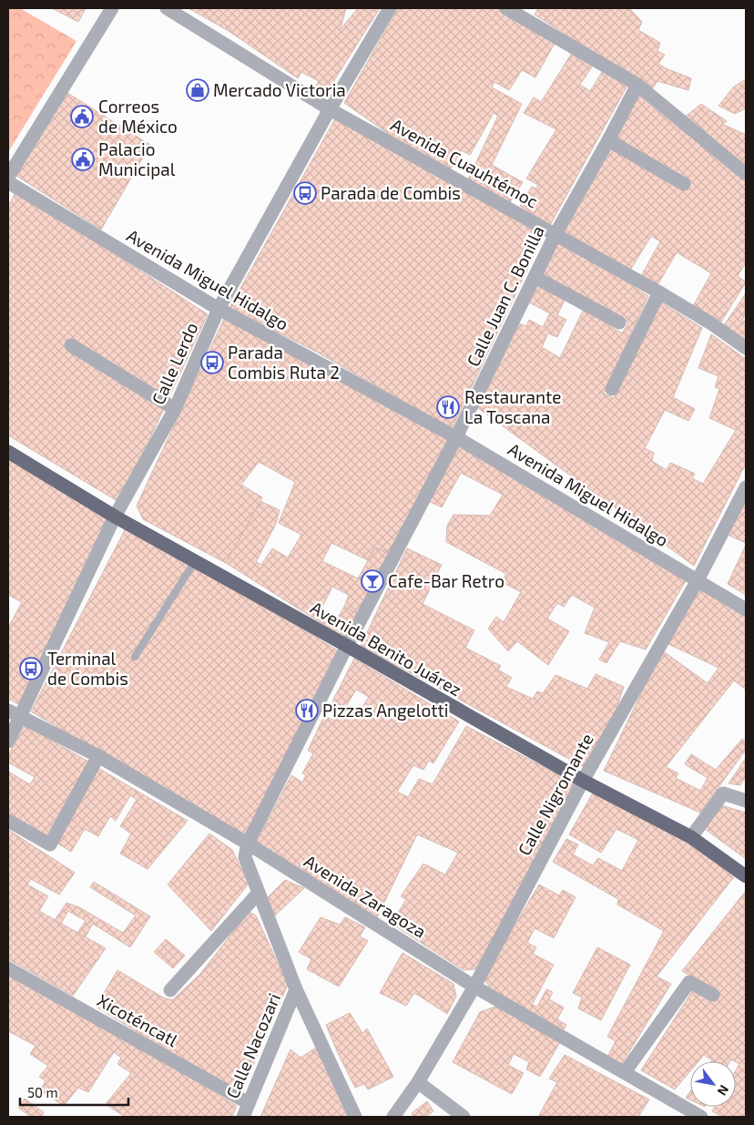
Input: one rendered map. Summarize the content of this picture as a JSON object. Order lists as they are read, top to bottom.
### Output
{
  "streets": {
    "main road": ["Avenida Benito Juárez"],
    "street": [
      "Avenida Cuauhtémoc",
      "Avenida Miguel Hidalgo",
      "Calle Juan C. Bonilla",
      "Calle Lerdo",
      "Calle Nigromante",
      "Avenida Zaragoza",
      "Xicoténcatl",
      "Calle Nacozari"
    ]
  },
  "crossings": [
    ["Avenida Cuauhtémoc", "Calle Juan C. Bonilla"],
    ["Avenida Cuauhtémoc", "Calle Lerdo"],
    ["Avenida Miguel Hidalgo", "Calle Juan C. Bonilla"],
    ["Avenida Miguel Hidalgo", "Calle Lerdo"],
    ["Avenida Miguel Hidalgo", "Calle Nigromante"],
    ["Calle Juan C. Bonilla", "Avenida Benito Juárez"],
    ["Calle Juan C. Bonilla", "Avenida Zaragoza"],
    ["Calle Lerdo", "Avenida Benito Juárez"],
    ["Calle Lerdo", "Avenida Zaragoza"],
    ["Avenida Benito Juárez", "Calle Nigromante"],
    ["Calle Nigromante", "Avenida Zaragoza"],
    ["Xicoténcatl", "Calle Nacozari"]
  ],
  "places": {
    "shop": ["Mercado Victoria"],
    "public building": ["Correos de México", "Palacio Municipal"],
    "bus stop": ["Parada de Combis", "Parada Combis Ruta 2", "Terminal de Combis"],
    "restaurant": ["Restaurante La Toscana", "Pizzas Angelotti"],
    "bar": ["Cafe-Bar Retro"]
  },
  "scale_bar": "50 m",
  "north": "bottom right"
}
